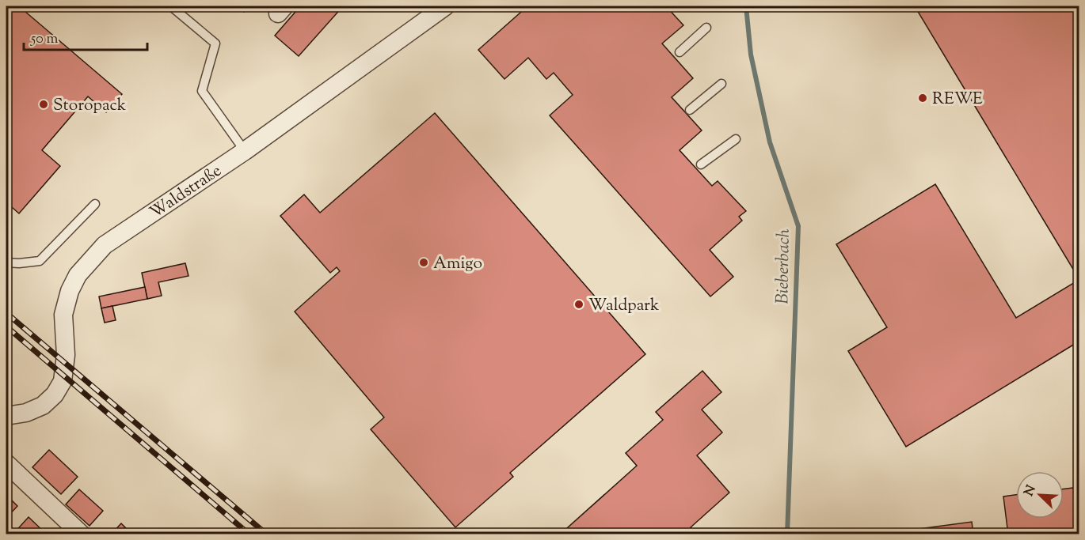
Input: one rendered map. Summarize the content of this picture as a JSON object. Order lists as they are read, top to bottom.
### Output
{
  "streets": {
    "street": ["Waldstraße"]
  },
  "water": ["Bieberbach"],
  "places": [
    "REWE",
    "Storopack",
    "Amigo",
    "Waldpark"
  ],
  "scale_bar": "50 m",
  "north": "top left"
}
